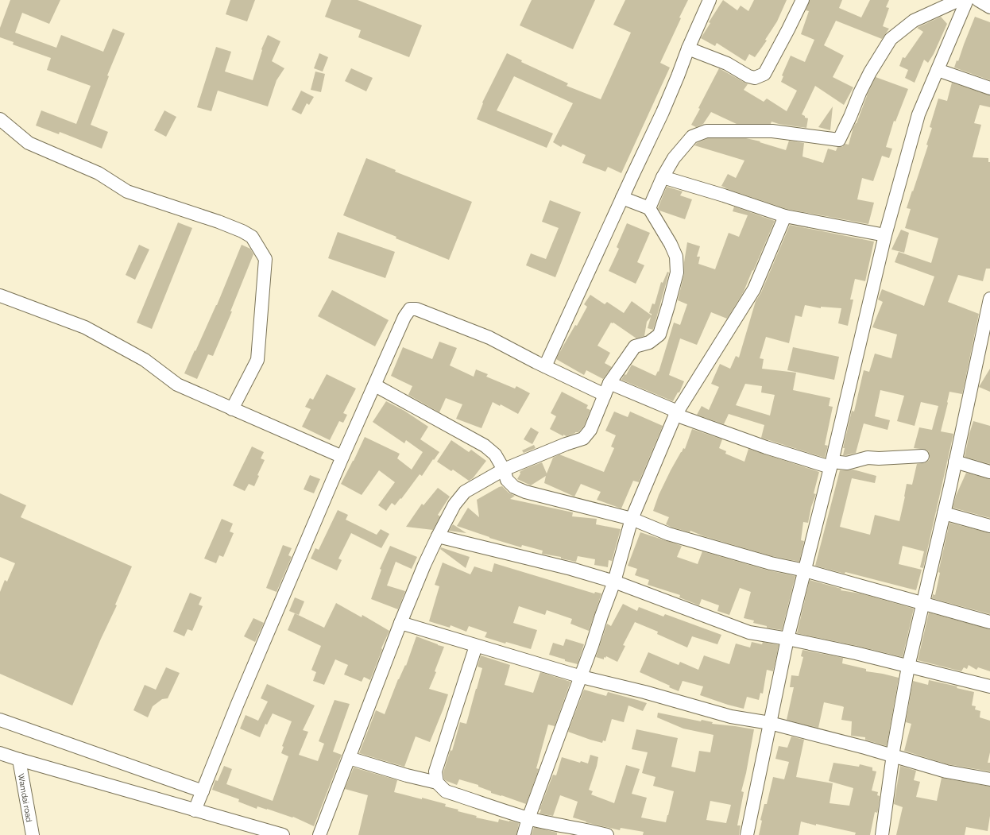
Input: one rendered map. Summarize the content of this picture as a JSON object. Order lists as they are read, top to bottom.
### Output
{
  "streets": {
    "street": ["Wamdai road"]
  }
}
